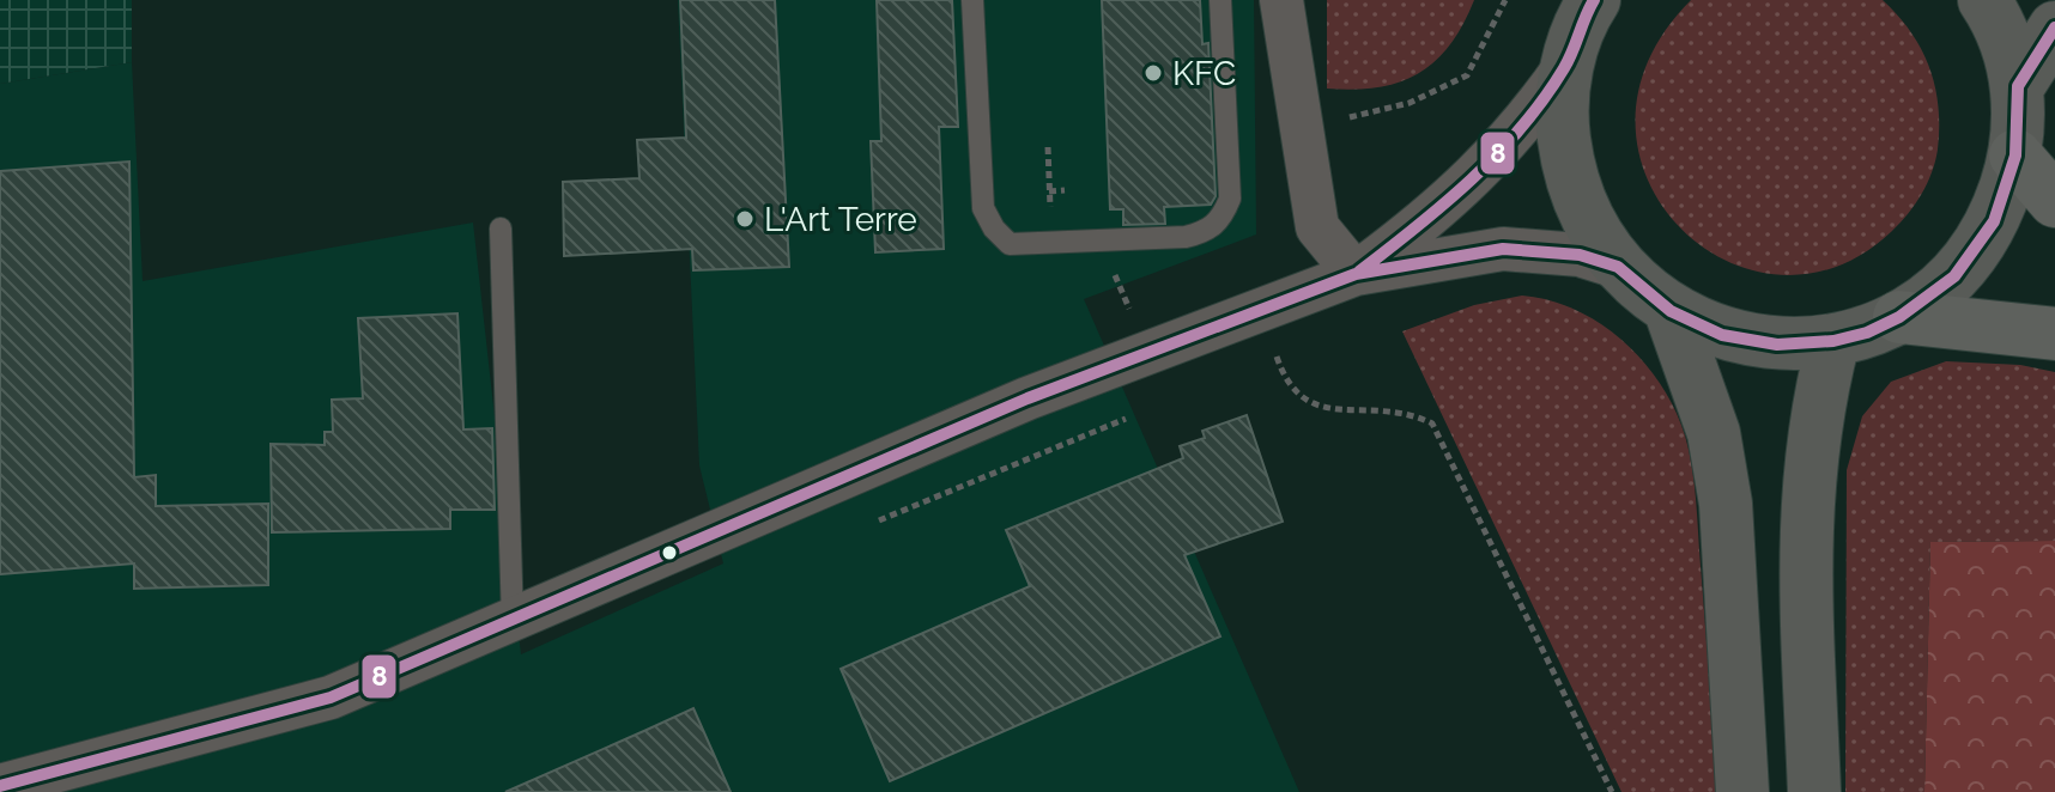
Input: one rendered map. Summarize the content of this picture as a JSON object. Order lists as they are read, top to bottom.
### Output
{
  "places": ["KFC", "L'Art Terre"],
  "lines": ["transit line 8"]
}
